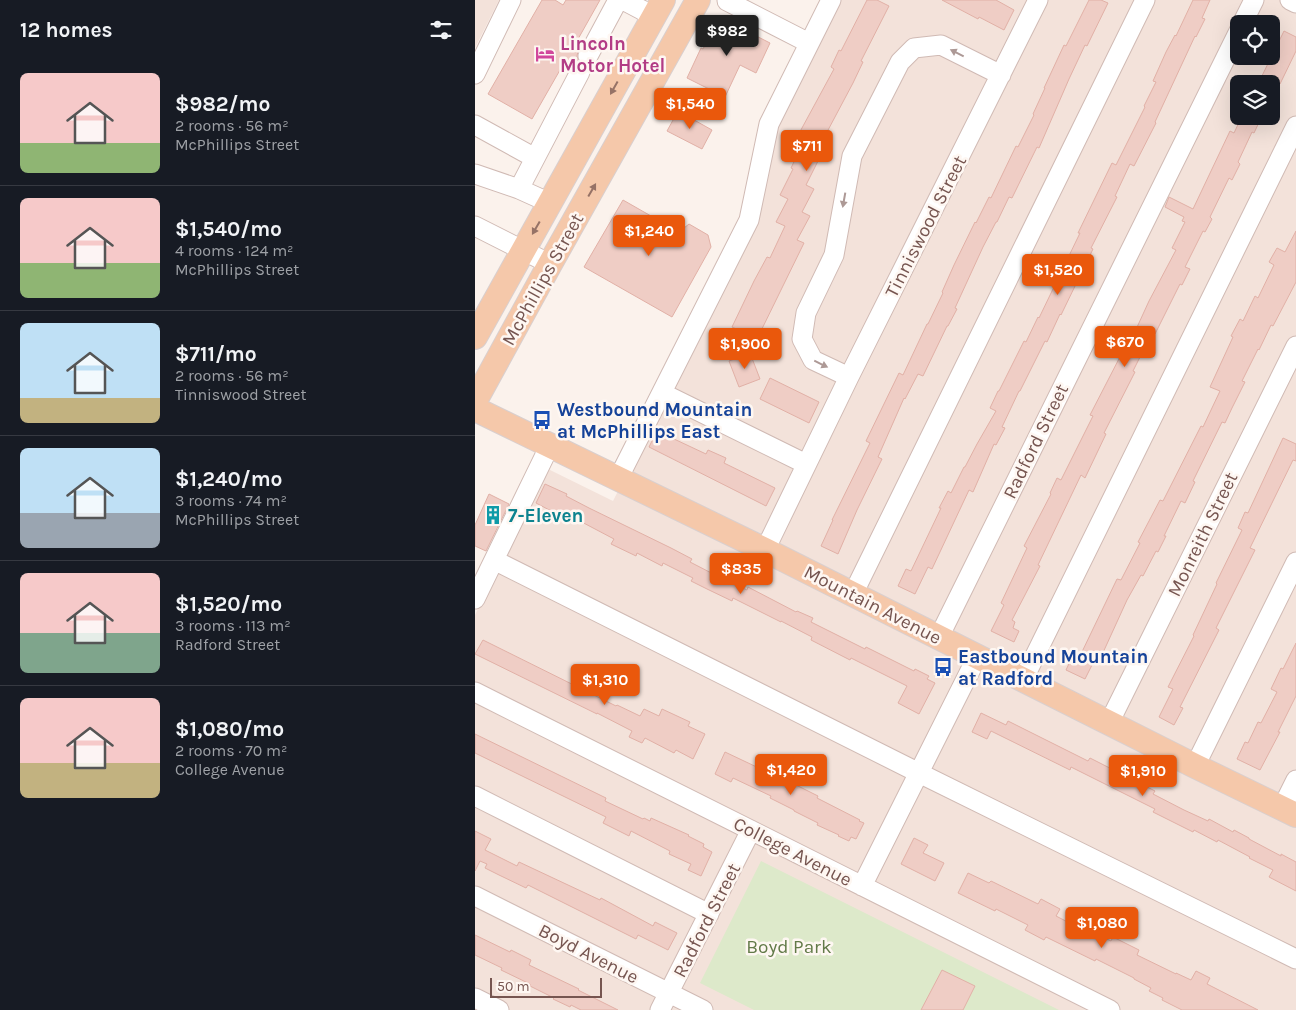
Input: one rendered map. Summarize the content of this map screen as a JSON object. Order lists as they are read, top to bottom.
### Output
{
  "streets": {
    "main road": ["McPhillips Street", "Mountain Avenue"],
    "street": [
      "Tinniswood Street",
      "Radford Street",
      "Monreith Street",
      "College Avenue",
      "Boyd Avenue"
    ]
  },
  "crossings": [
    ["Tinniswood Street", "Mountain Avenue"],
    ["Radford Street", "Mountain Avenue"],
    ["Radford Street", "College Avenue"],
    ["Radford Street", "Boyd Avenue"],
    ["Monreith Street", "Mountain Avenue"]
  ],
  "parks": ["Boyd Park"],
  "places": {
    "hotel": ["Lincoln Motor Hotel"],
    "bus stop": ["Westbound Mountain at McPhillips East", "Eastbound Mountain at Radford"],
    "building": ["7-Eleven"]
  },
  "scale_bar": "50 m",
  "page": {
    "heading": "12 homes",
    "price": [
      "$982",
      "$1,540",
      "$711",
      "$1,240",
      "$1,520",
      "$670",
      "$1,900",
      "$835",
      "$1,310",
      "$1,420",
      "$1,910",
      "$1,080"
    ],
    "list": [
      {
        "name": "$982/mo",
        "note": "2 rooms · 56 m² · McPhillips Street"
      },
      {
        "name": "$1,540/mo",
        "note": "4 rooms · 124 m² · McPhillips Street"
      },
      {
        "name": "$711/mo",
        "note": "2 rooms · 56 m² · Tinniswood Street"
      },
      {
        "name": "$1,240/mo",
        "note": "3 rooms · 74 m² · McPhillips Street"
      },
      {
        "name": "$1,520/mo",
        "note": "3 rooms · 113 m² · Radford Street"
      },
      {
        "name": "$1,080/mo",
        "note": "2 rooms · 70 m² · College Avenue"
      }
    ],
    "scale": "50 m"
  }
}
